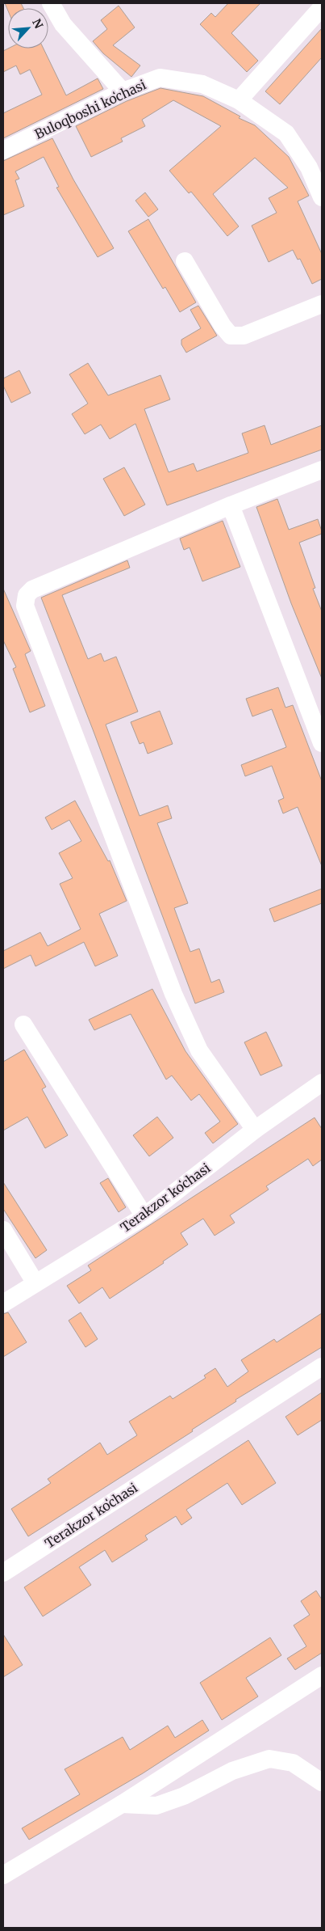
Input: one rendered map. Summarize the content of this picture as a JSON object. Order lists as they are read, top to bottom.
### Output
{
  "streets": {
    "street": ["Buloqboshi koʻchasi", "Terakzor koʻchasi"]
  },
  "north": "top right"
}
